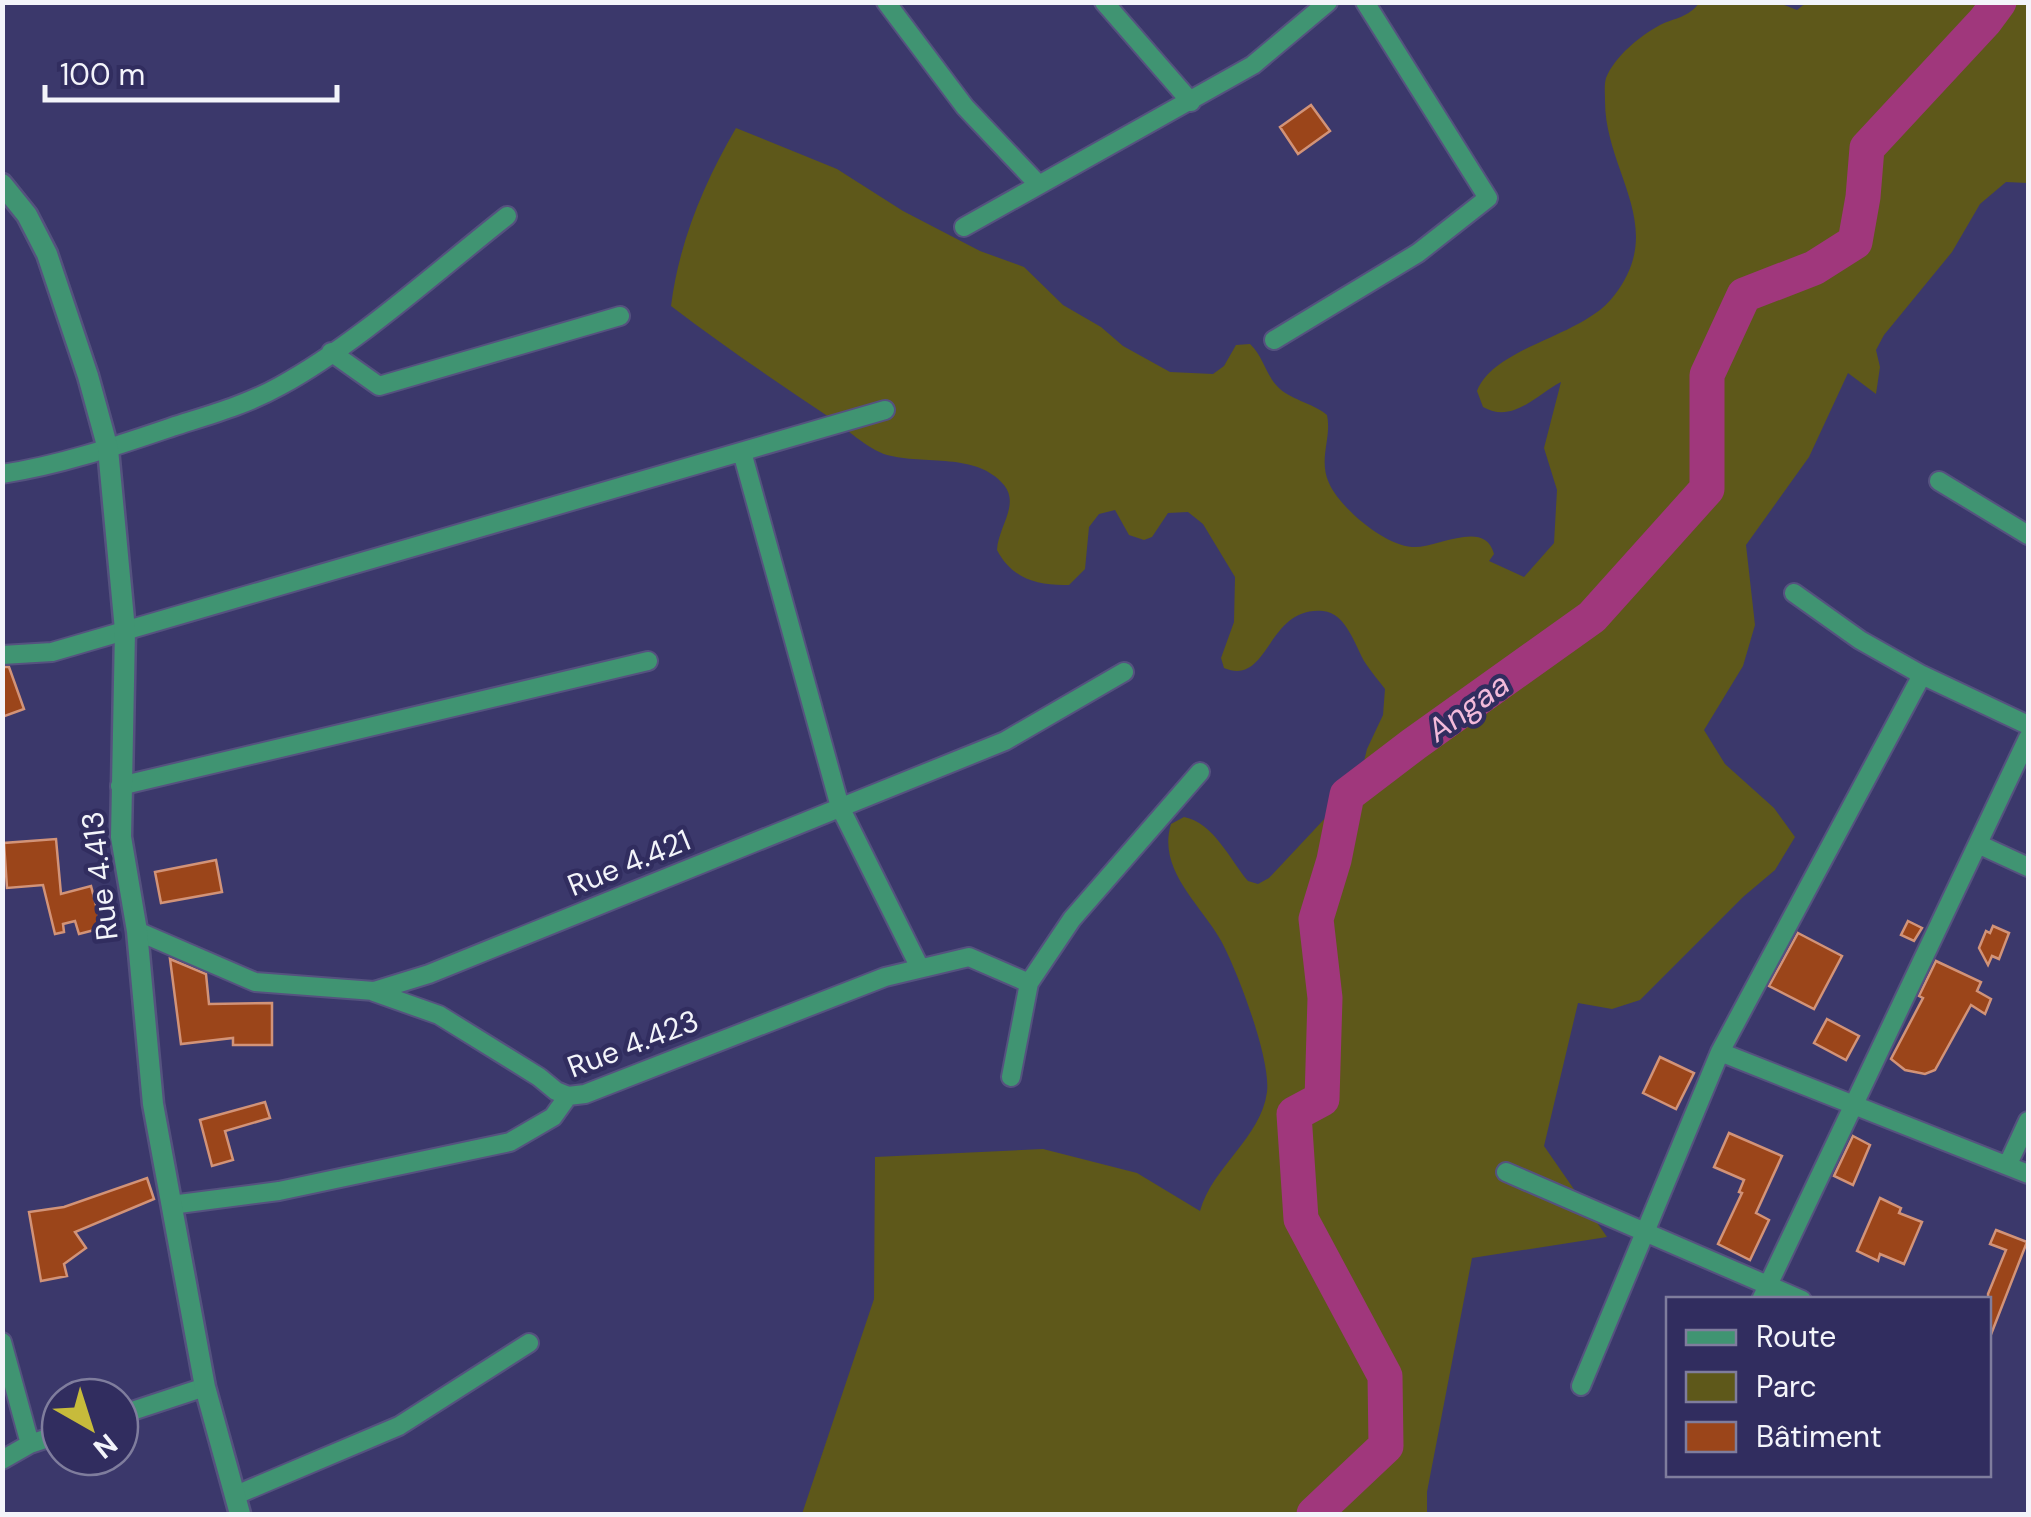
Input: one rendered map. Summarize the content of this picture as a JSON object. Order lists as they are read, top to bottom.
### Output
{
  "streets": {
    "street": ["Rue 4.421", "Rue 4.413", "Rue 4.423"]
  },
  "crossings": [
    ["Rue 4.421", "Rue 4.413"],
    ["Rue 4.413", "Rue 4.423"]
  ],
  "water": ["Angaa"],
  "legend": ["Route", "Parc", "Bâtiment"],
  "scale_bar": "100 m",
  "north": "bottom right"
}
